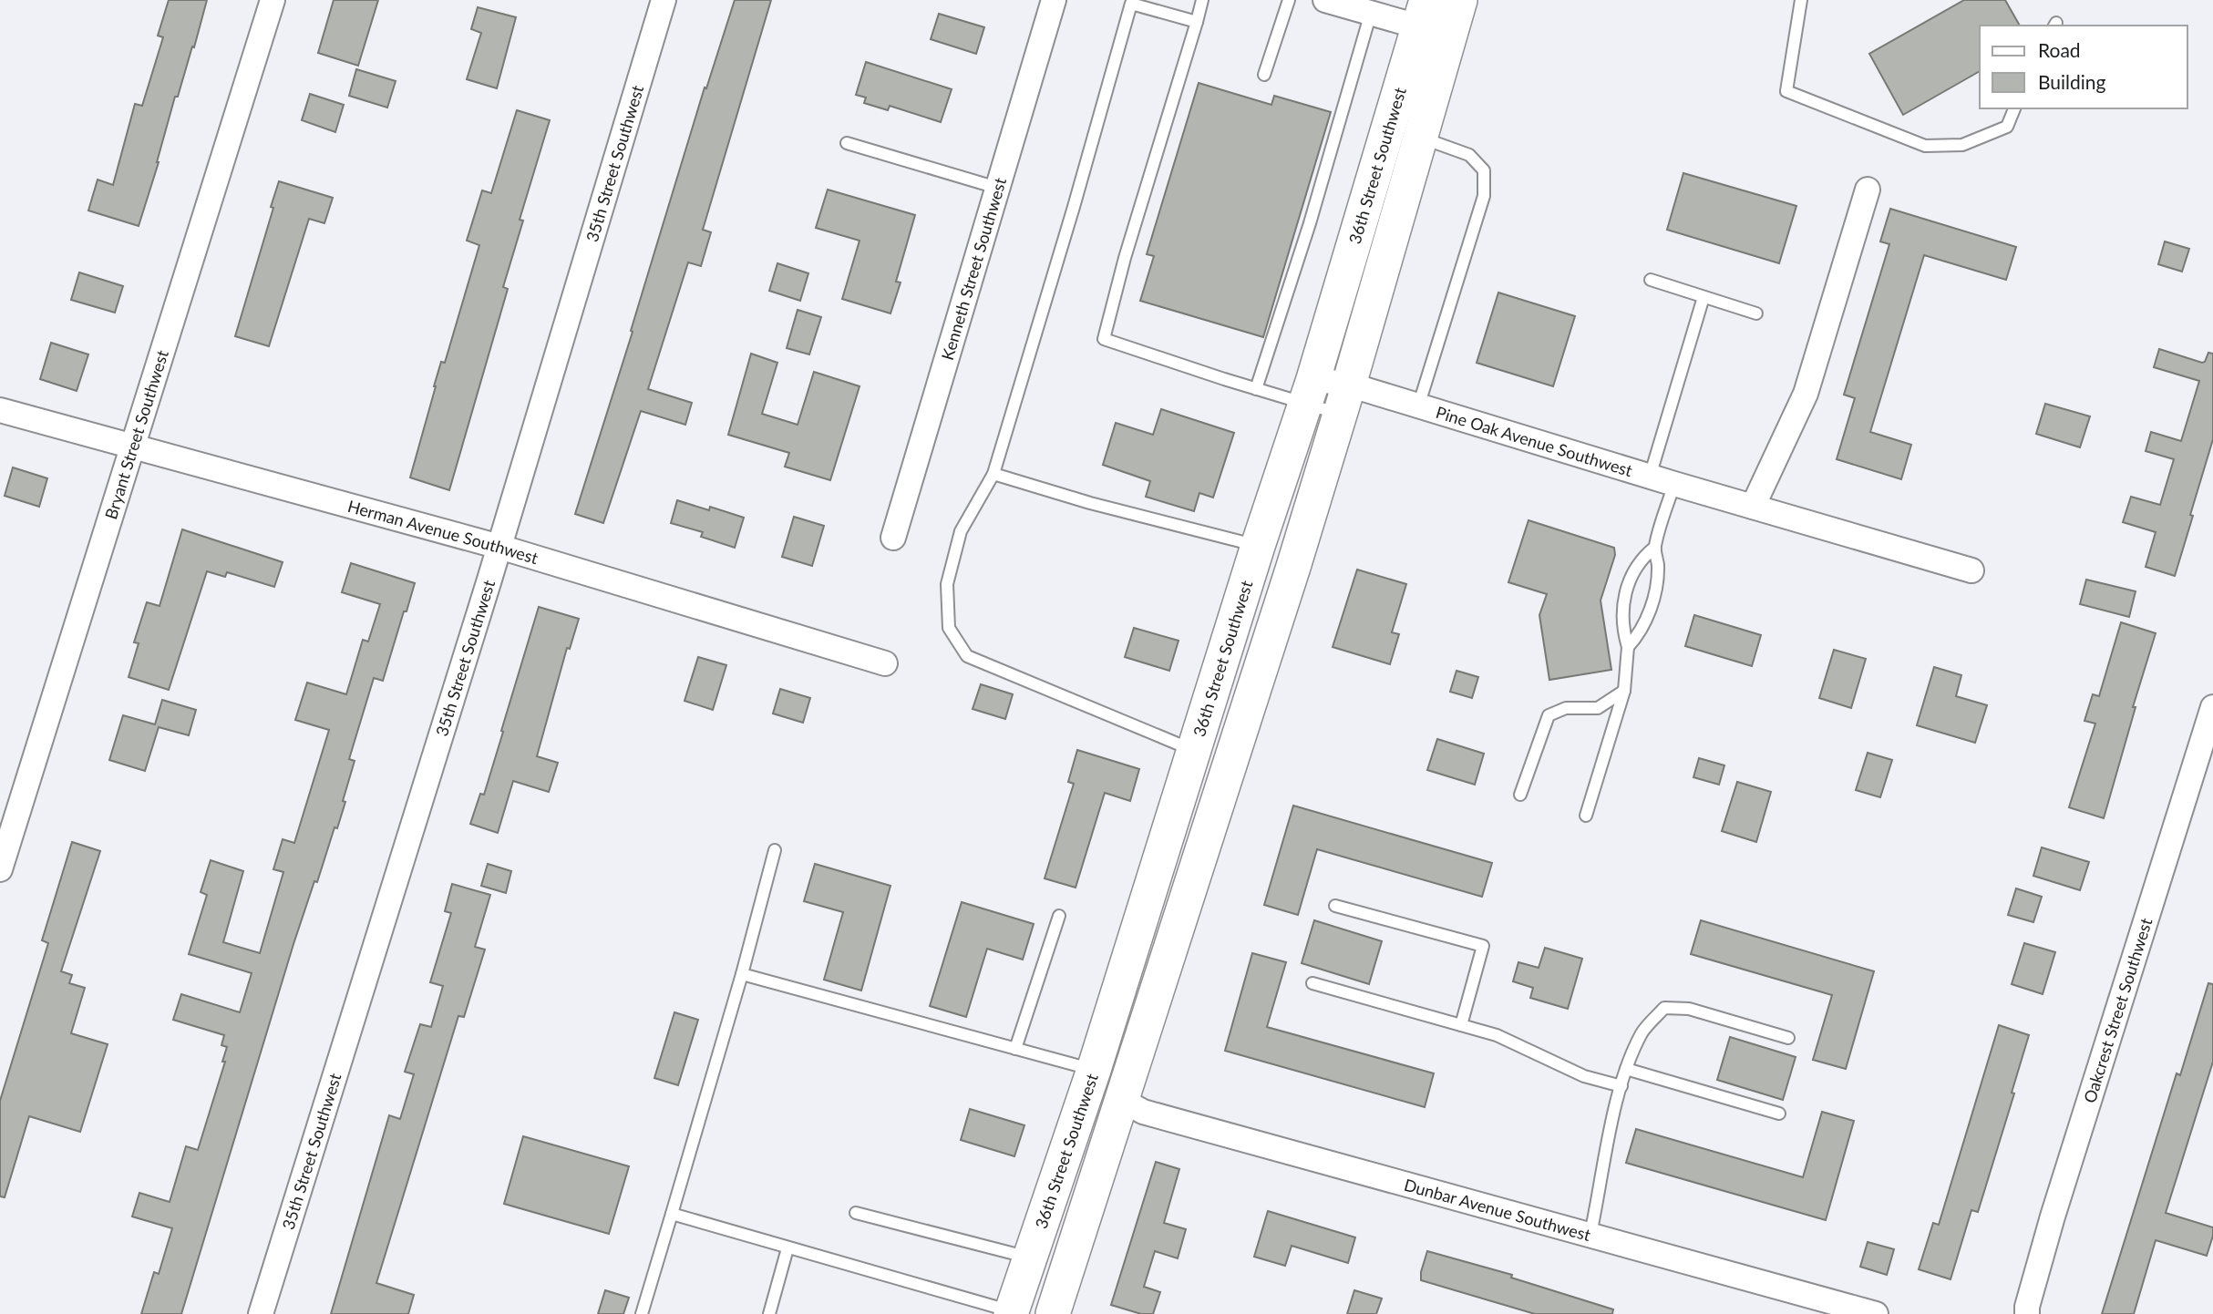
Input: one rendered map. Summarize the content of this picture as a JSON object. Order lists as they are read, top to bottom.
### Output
{
  "streets": {
    "street": [
      "35th Street Southwest",
      "36th Street Southwest",
      "Kenneth Street Southwest",
      "Bryant Street Southwest",
      "Pine Oak Avenue Southwest",
      "Herman Avenue Southwest",
      "Oakcrest Street Southwest",
      "Dunbar Avenue Southwest"
    ]
  },
  "crossings": [
    ["35th Street Southwest", "Herman Avenue Southwest"],
    ["36th Street Southwest", "Pine Oak Avenue Southwest"],
    ["36th Street Southwest", "Dunbar Avenue Southwest"],
    ["Bryant Street Southwest", "Herman Avenue Southwest"]
  ],
  "legend": ["Road", "Building"]
}
